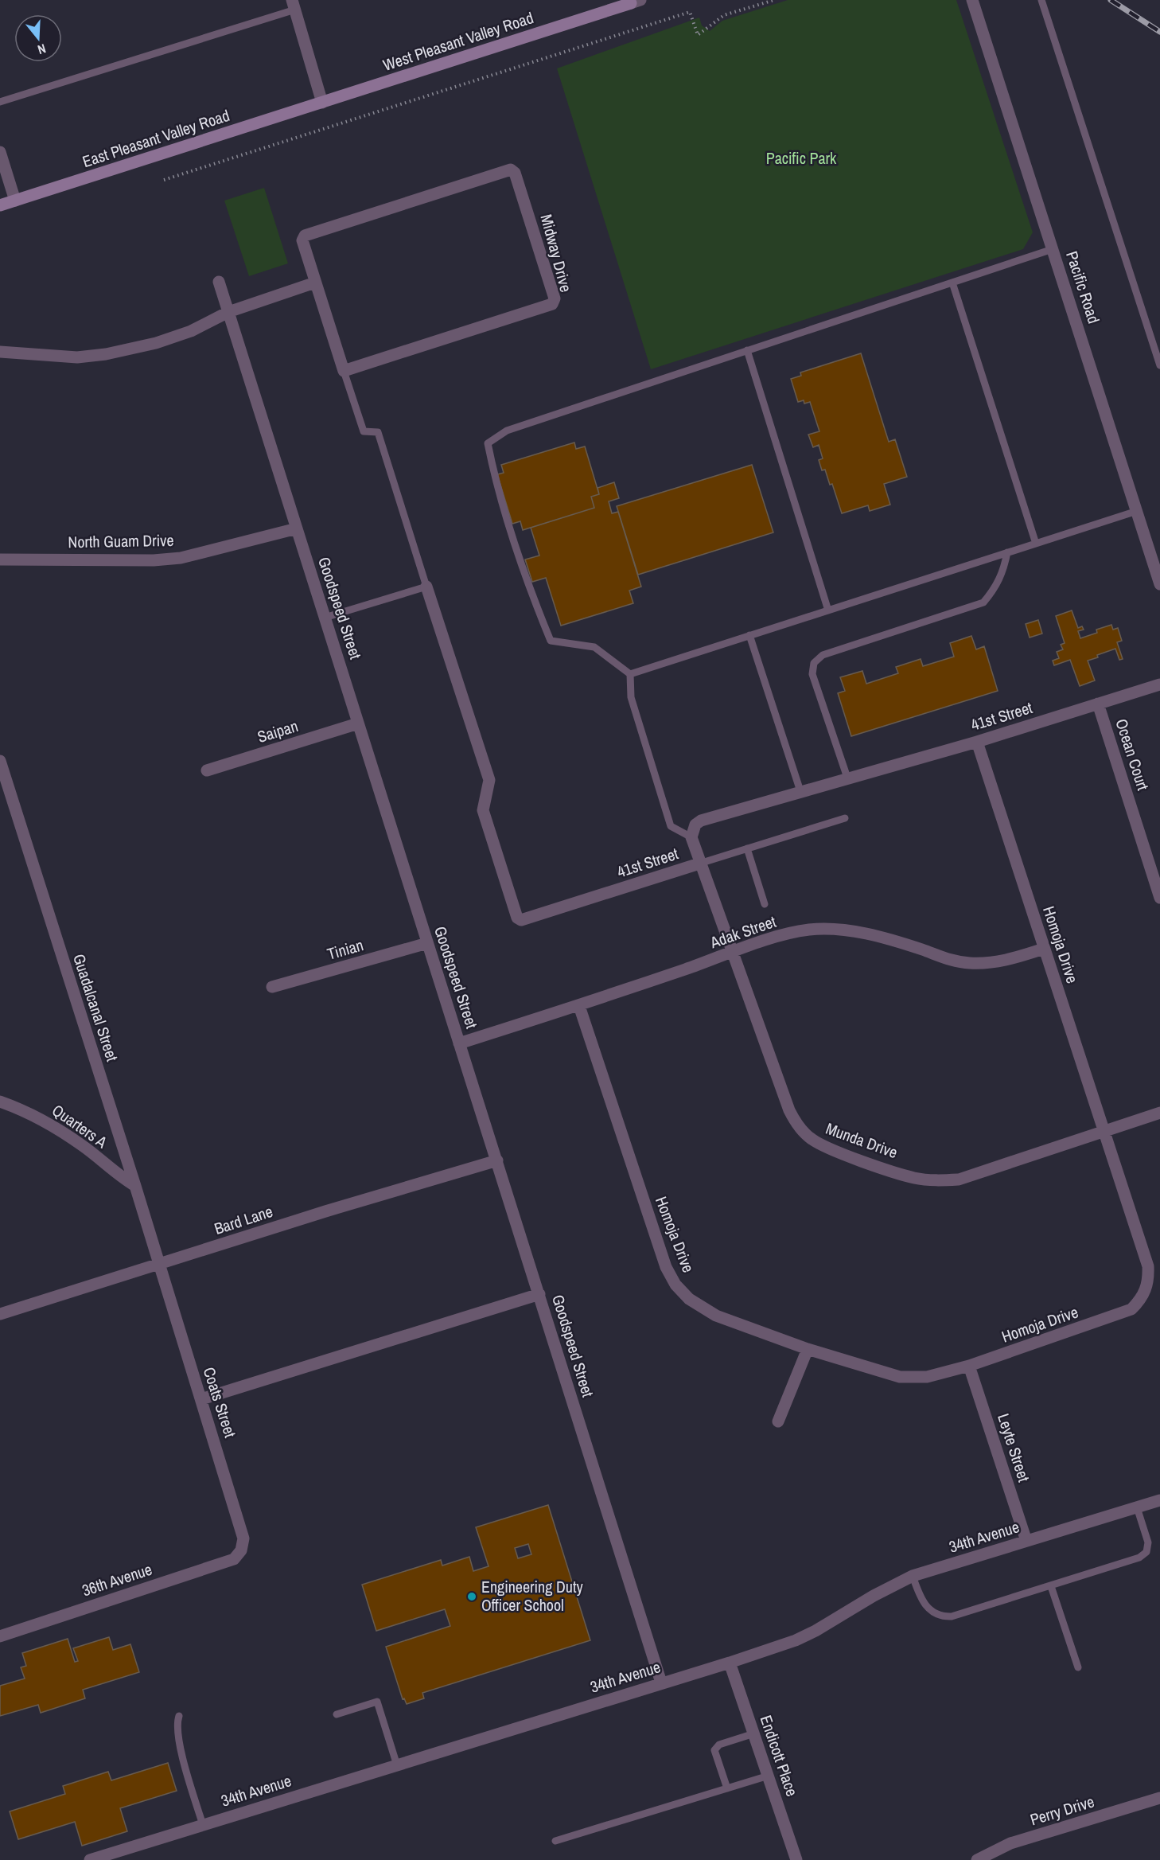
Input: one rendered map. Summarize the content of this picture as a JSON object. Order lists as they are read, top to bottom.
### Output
{
  "streets": {
    "street": [
      "West Pleasant Valley Road",
      "East Pleasant Valley Road",
      "Midway Drive",
      "Pacific Road",
      "North Guam Drive",
      "Goodspeed Street",
      "41st Street",
      "Saipan",
      "Ocean Court",
      "Adak Street",
      "Homoja Drive",
      "Tinian",
      "Guadalcanal Street",
      "Quarters A",
      "Munda Drive",
      "Bard Lane",
      "Coats Street",
      "Leyte Street",
      "34th Avenue",
      "36th Avenue",
      "Endicott Place",
      "Perry Drive"
    ]
  },
  "crossings": [
    ["West Pleasant Valley Road", "East Pleasant Valley Road"],
    ["North Guam Drive", "Goodspeed Street"],
    ["Goodspeed Street", "Saipan"],
    ["Goodspeed Street", "Adak Street"],
    ["Goodspeed Street", "Tinian"],
    ["Goodspeed Street", "Bard Lane"],
    ["Goodspeed Street", "34th Avenue"],
    ["41st Street", "Ocean Court"],
    ["41st Street", "Homoja Drive"],
    ["41st Street", "Munda Drive"],
    ["Adak Street", "Homoja Drive"],
    ["Adak Street", "Munda Drive"],
    ["Homoja Drive", "Munda Drive"],
    ["Homoja Drive", "Leyte Street"],
    ["Guadalcanal Street", "Quarters A"],
    ["Guadalcanal Street", "Bard Lane"],
    ["Guadalcanal Street", "Coats Street"],
    ["Bard Lane", "Coats Street"],
    ["Coats Street", "36th Avenue"],
    ["Leyte Street", "34th Avenue"],
    ["34th Avenue", "Endicott Place"]
  ],
  "parks": ["Pacific Park"],
  "places": ["Engineering Duty Officer School"],
  "north": "bottom"
}
